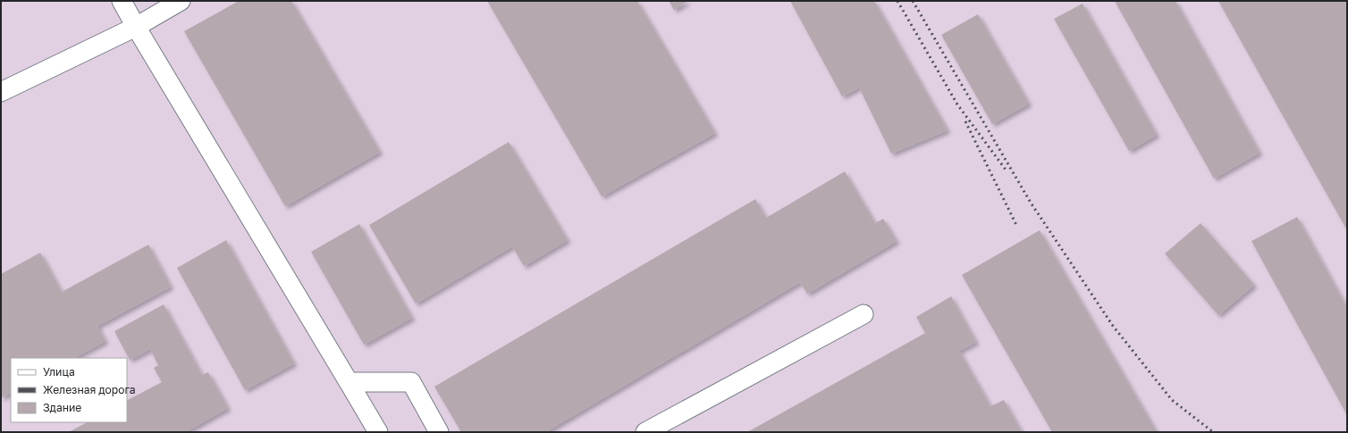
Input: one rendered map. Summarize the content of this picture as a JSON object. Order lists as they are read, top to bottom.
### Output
{
  "legend": ["Улица", "Железная дорога", "Здание"]
}
